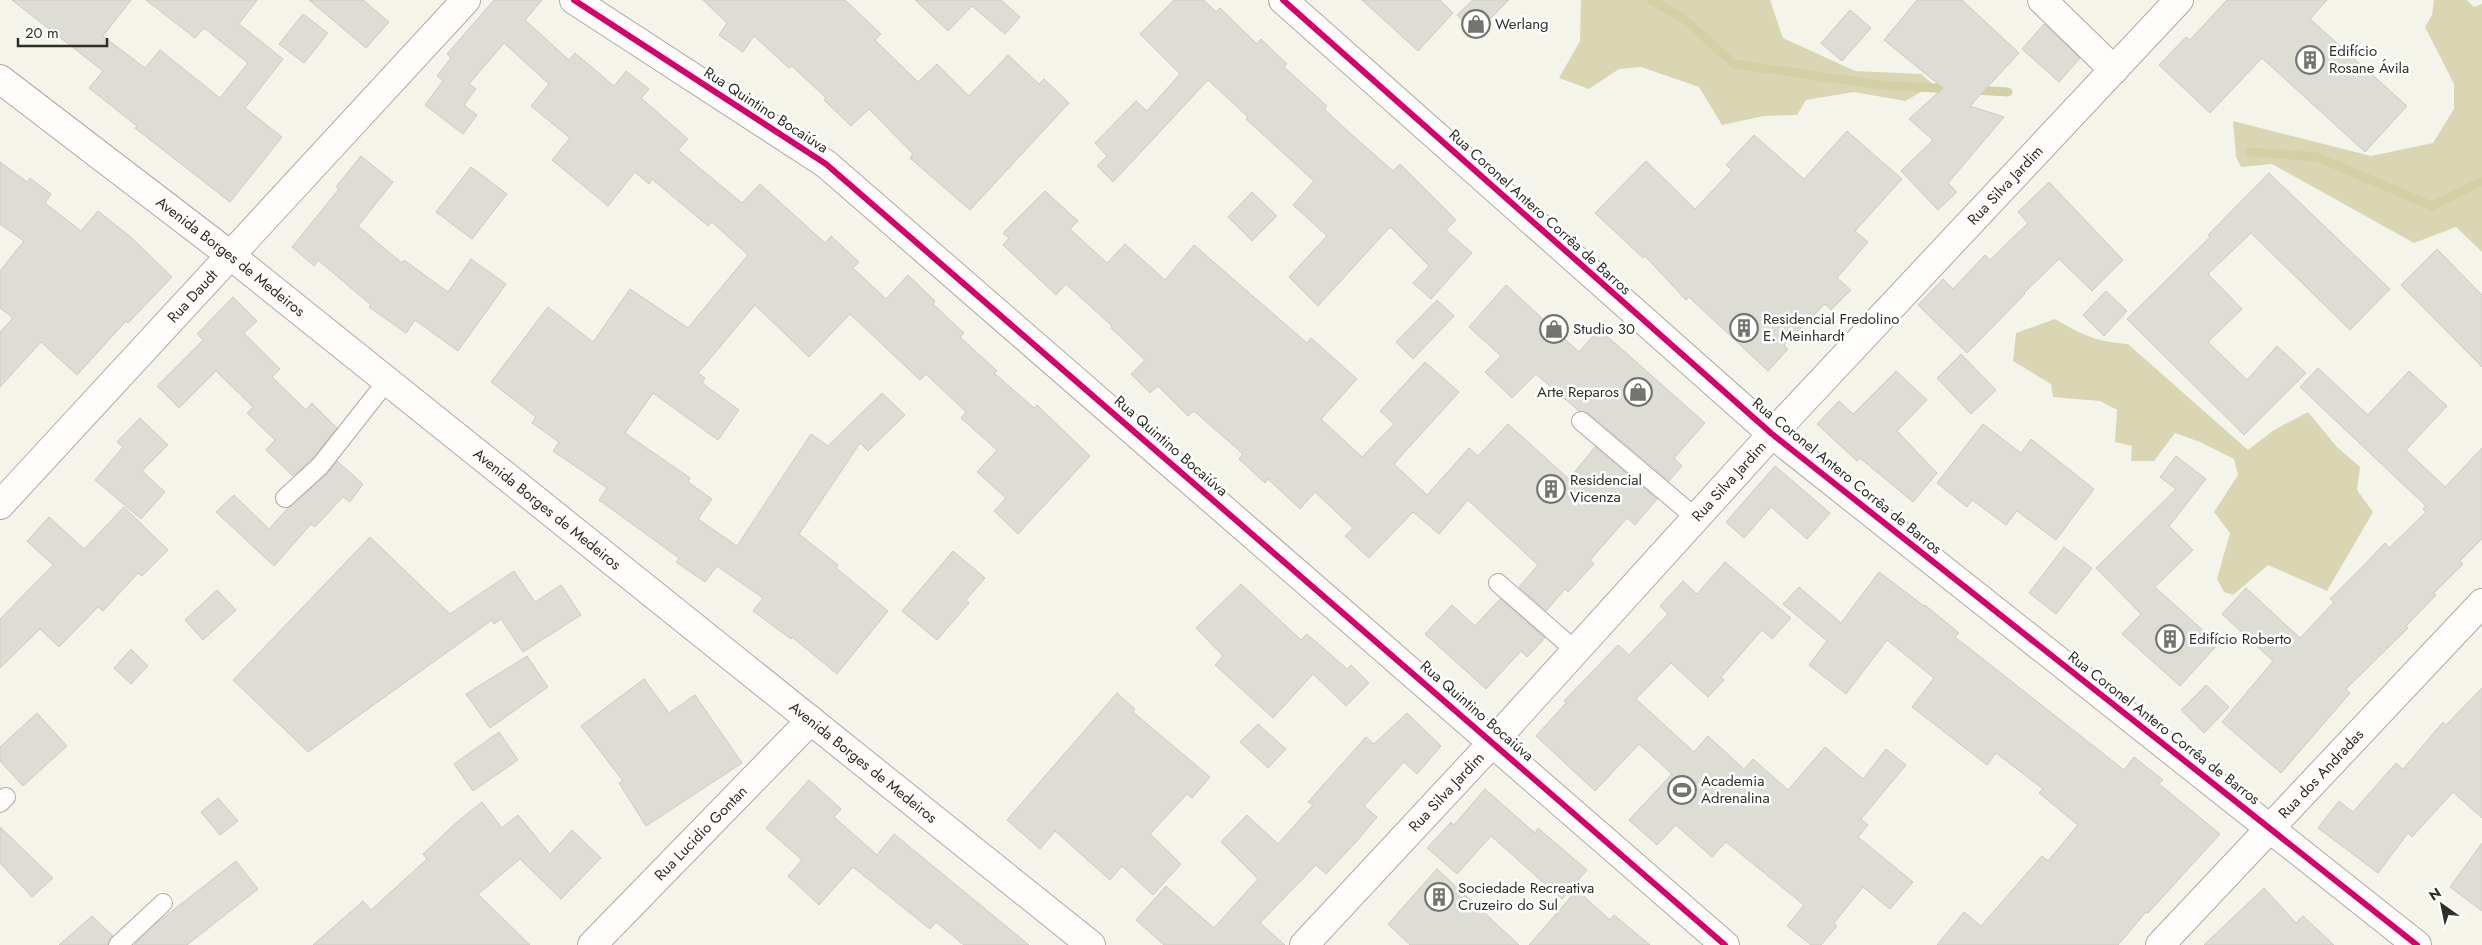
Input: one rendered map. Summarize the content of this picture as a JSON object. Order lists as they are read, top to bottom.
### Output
{
  "streets": {
    "street": [
      "Rua Quintino Bocaiúva",
      "Rua Silva Jardim",
      "Rua Coronel Antero Corrêa de Barros",
      "Avenida Borges de Medeiros",
      "Rua Daudt",
      "Rua dos Andradas",
      "Rua Lucidio Gontan"
    ]
  },
  "crossings": [
    ["Rua Quintino Bocaiúva", "Rua Silva Jardim"],
    ["Rua Silva Jardim", "Rua Coronel Antero Corrêa de Barros"],
    ["Rua Coronel Antero Corrêa de Barros", "Rua dos Andradas"],
    ["Avenida Borges de Medeiros", "Rua Daudt"],
    ["Avenida Borges de Medeiros", "Rua Lucidio Gontan"]
  ],
  "places": {
    "shop": ["Werlang", "Studio 30", "Arte Reparos"],
    "building": [
      "Edifício Rosane Ávila",
      "Residencial Fredolino E. Meinhardt",
      "Residencial Vicenza",
      "Edifício Roberto",
      "Sociedade Recreativa Cruzeiro do Sul"
    ],
    "sports": ["Academia Adrenalina"]
  },
  "scale_bar": "20 m",
  "north": "top left"
}
